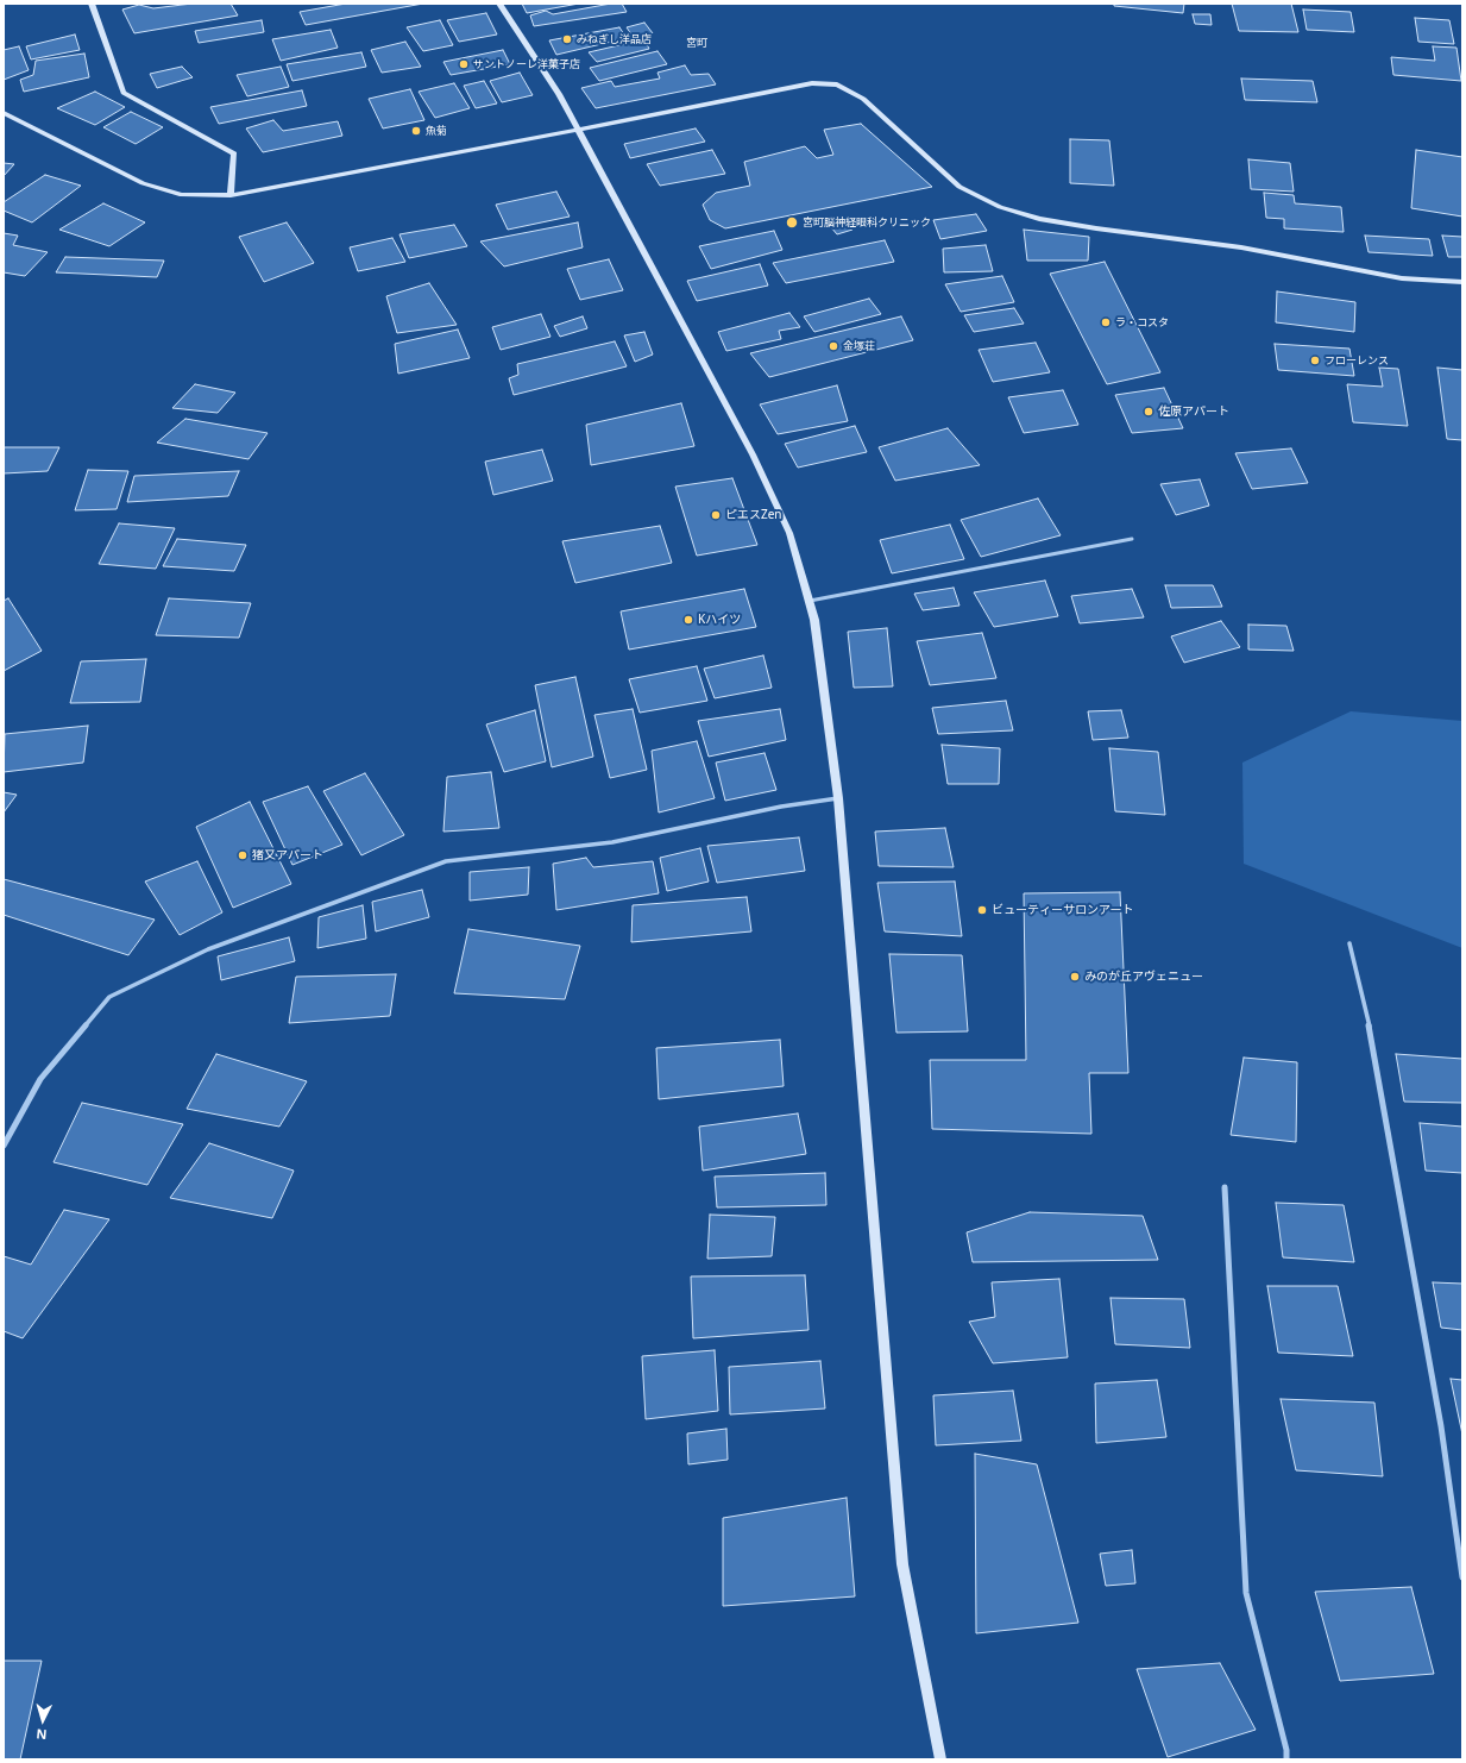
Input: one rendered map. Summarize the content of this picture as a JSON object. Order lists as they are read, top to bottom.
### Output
{
  "districts": ["宮町"],
  "places": [
    "みねぎし洋品店",
    "サントノーレ洋菓子店",
    "魚菊",
    "宮町脳神経眼科クリニック",
    "ラ・コスタ",
    "金塚荘",
    "フローレンス",
    "佐原アパート",
    "ピエスZen",
    "Kハイツ",
    "猪又アパート",
    "ビューティーサロンアート",
    "みのが丘アヴェニュー"
  ],
  "north": "bottom"
}
